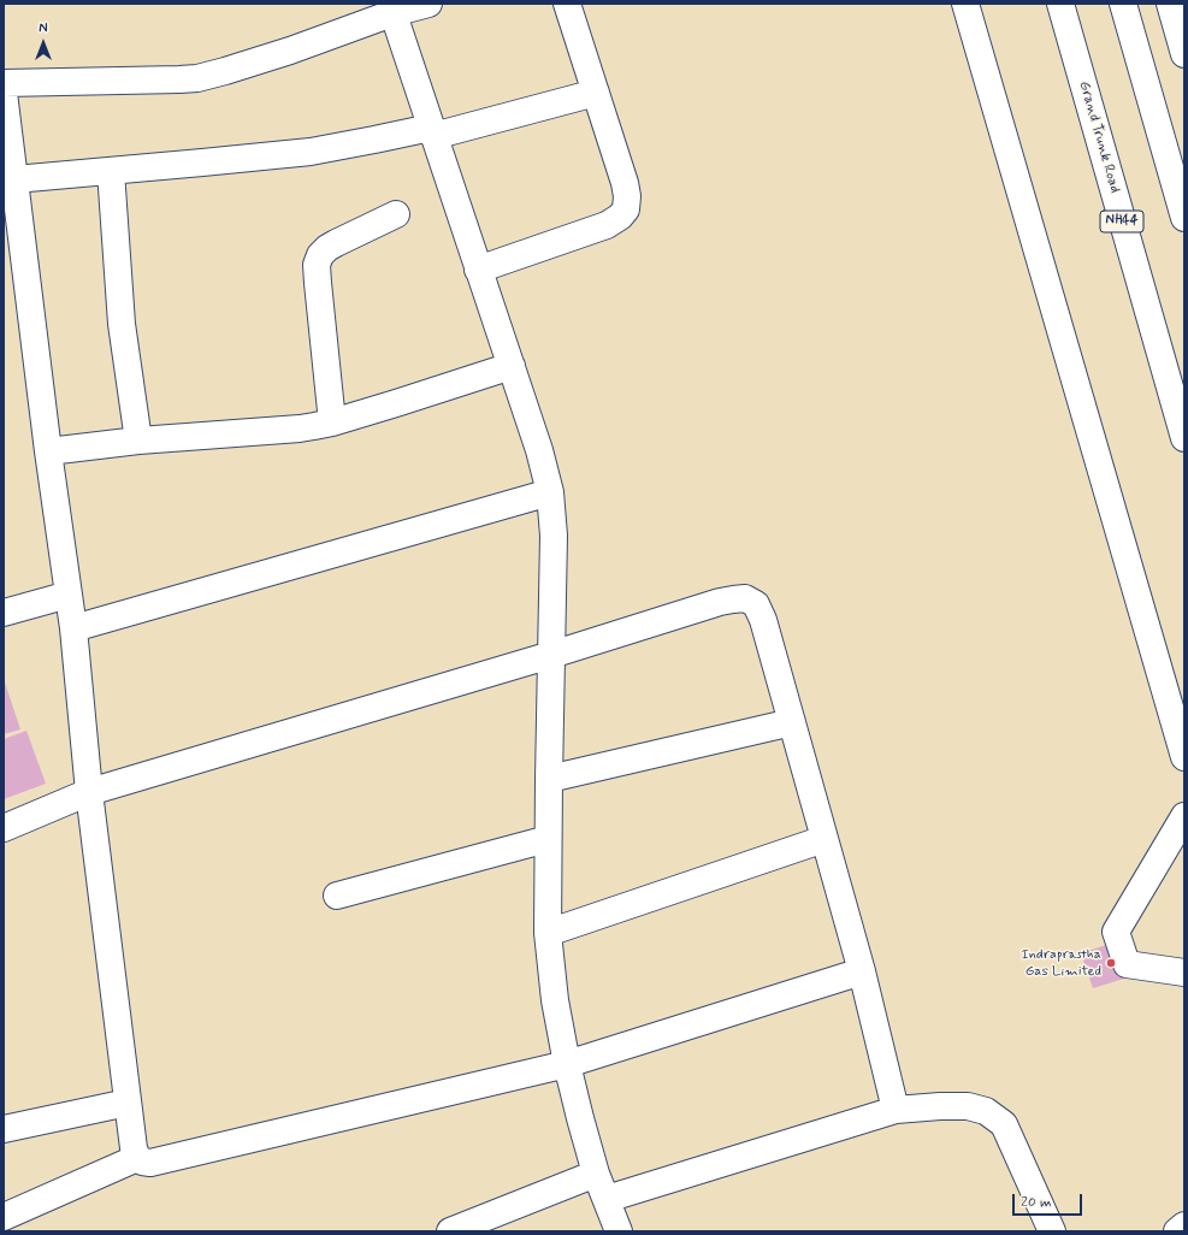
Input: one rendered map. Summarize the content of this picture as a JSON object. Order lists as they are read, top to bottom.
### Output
{
  "streets": {
    "main road": ["Grand Trunk Road", "NH44"]
  },
  "places": ["Indraprastha Gas Limited"],
  "scale_bar": "20 m",
  "north": "top"
}
